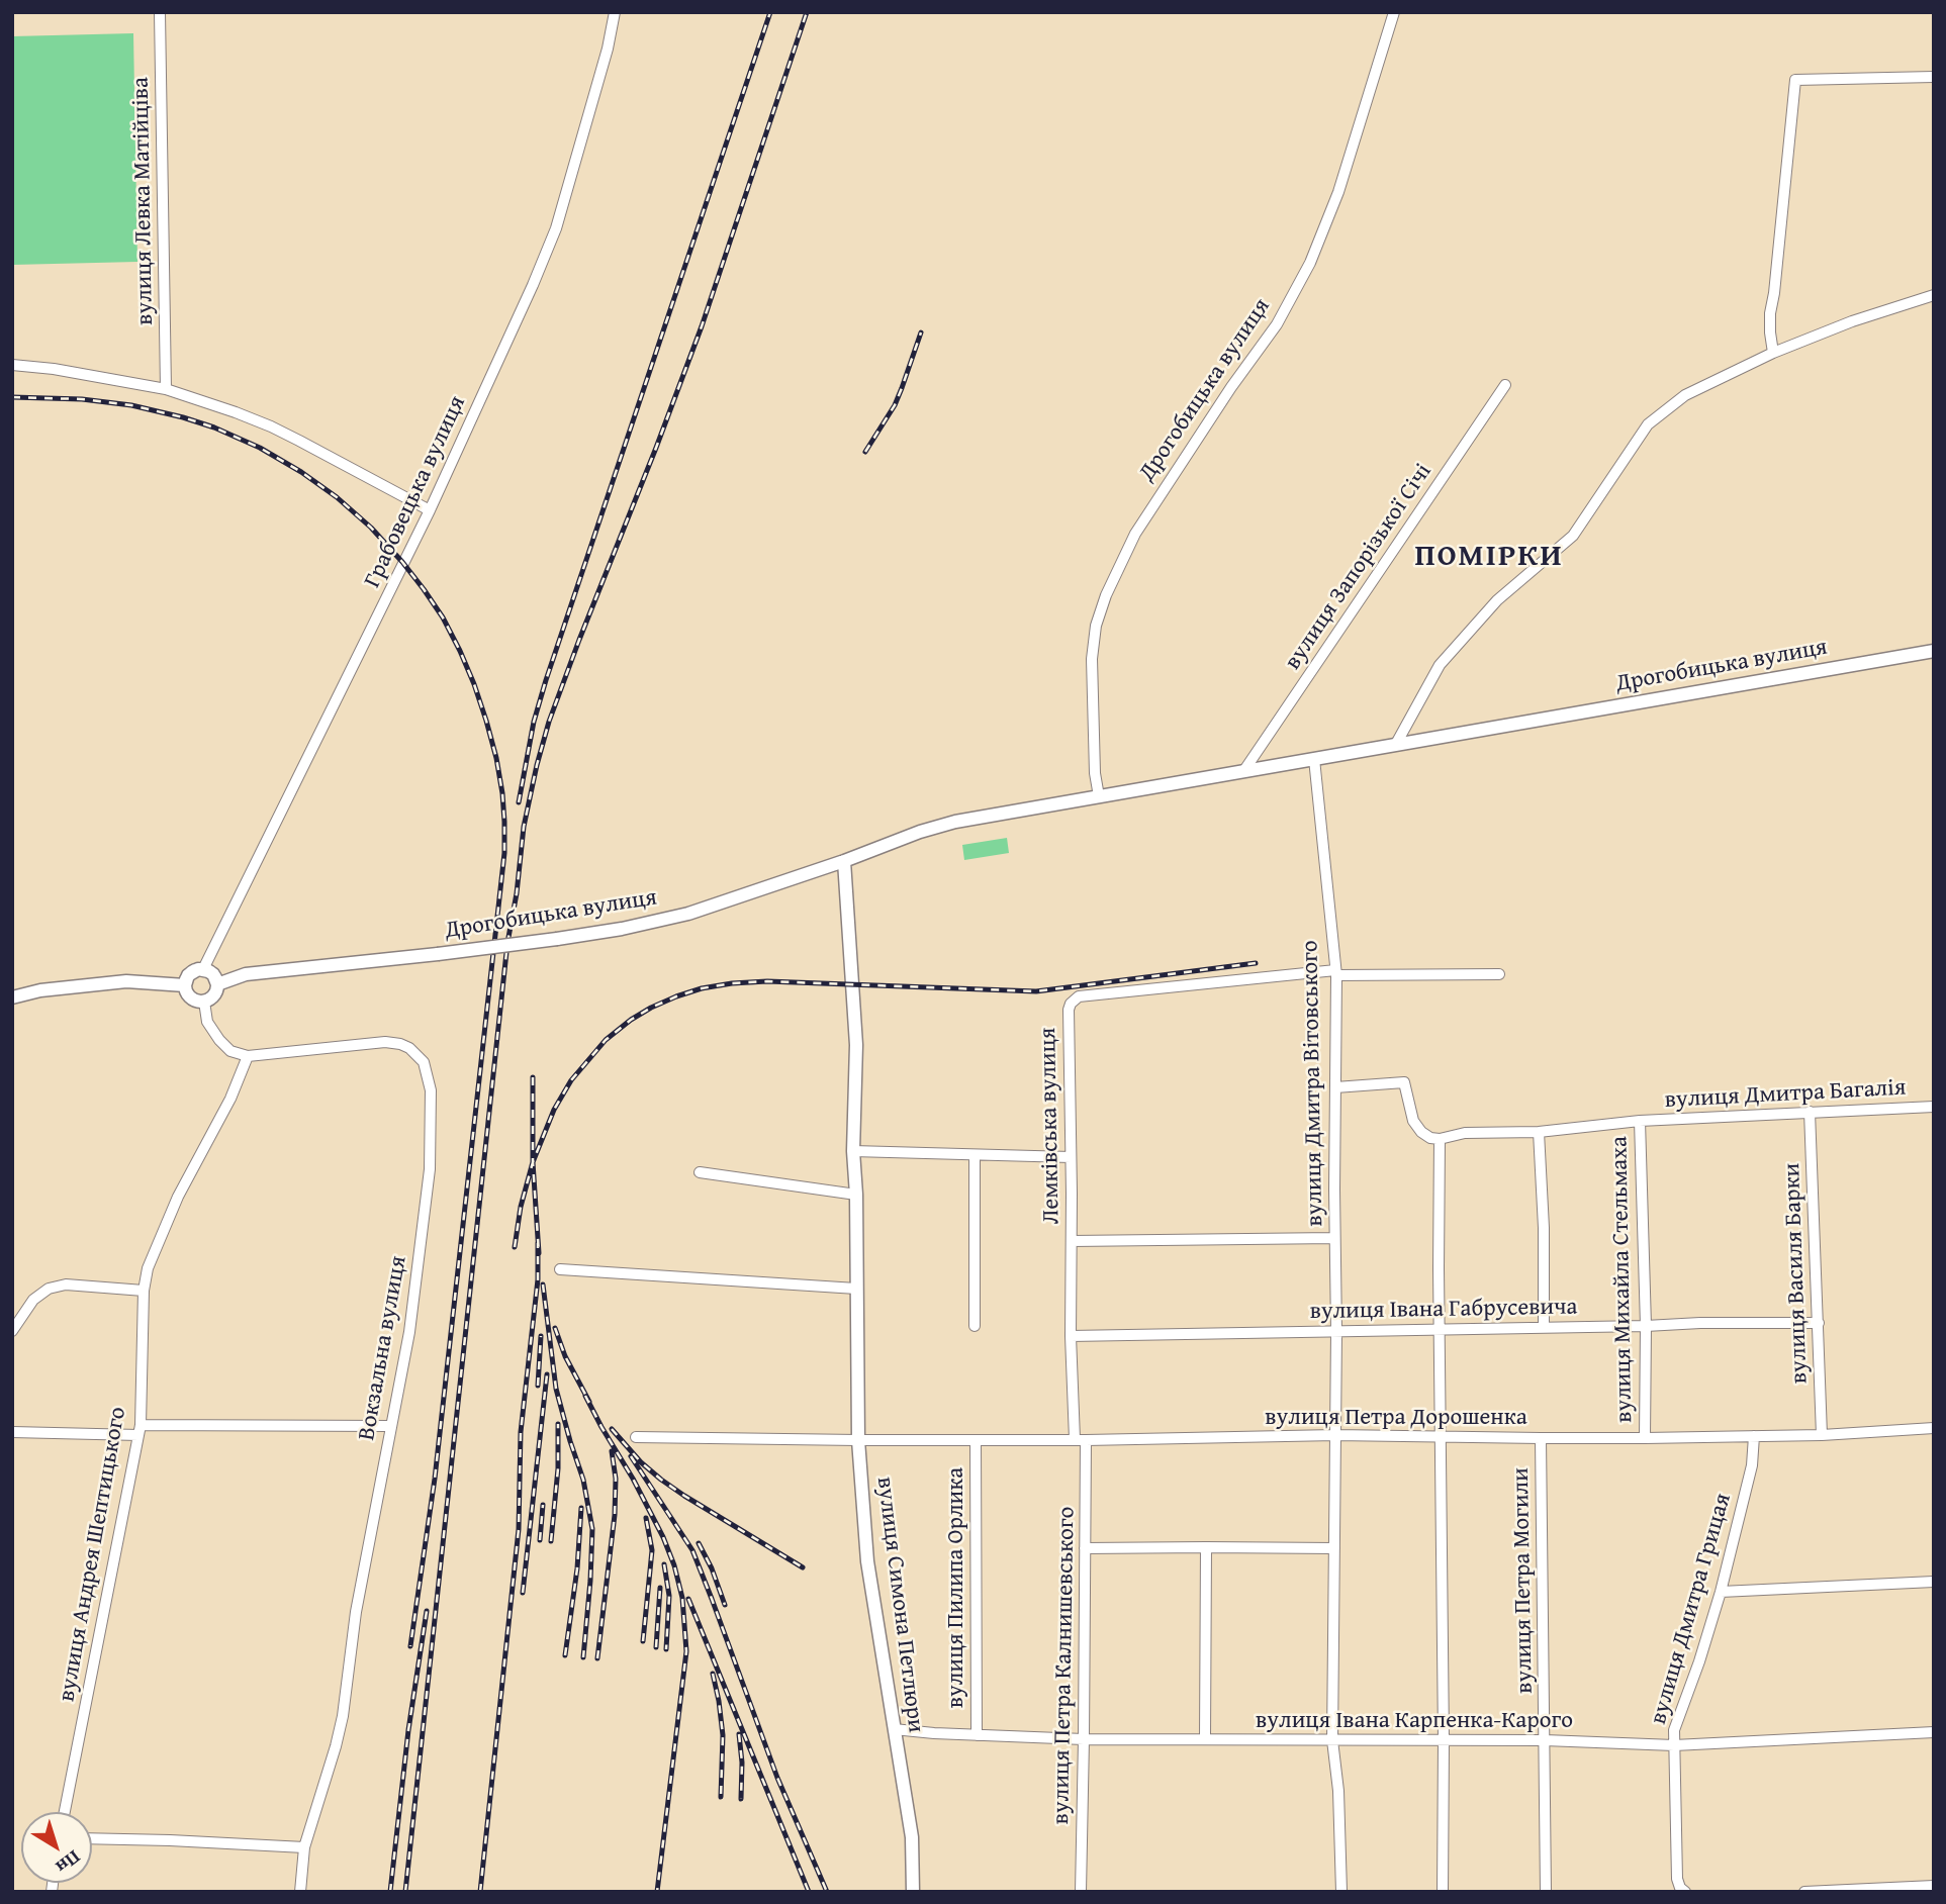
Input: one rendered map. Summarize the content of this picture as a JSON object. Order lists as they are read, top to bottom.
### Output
{
  "streets": {
    "main road": ["Дрогобицька вулиця", "вулиця Симона Петлюри"],
    "street": [
      "вулиця Левка Матійціва",
      "Грабовецька вулиця",
      "вулиця Запорізької Січі",
      "вулиця Дмитра Вітовського",
      "вулиця Дмитра Багалія",
      "Лемківська вулиця",
      "вулиця Василя Барки",
      "вулиця Михайла Стельмаха",
      "вулиця Івана Габрусевича",
      "Вокзальна вулиця",
      "вулиця Петра Дорошенка",
      "вулиця Андрея Шептицького",
      "вулиця Петра Могили",
      "вулиця Пилипа Орлика",
      "вулиця Дмитра Грицая",
      "вулиця Петра Калнишевського",
      "вулиця Івана Карпенка-Карого"
    ]
  },
  "crossings": [
    ["Дрогобицька вулиця", "Грабовецька вулиця"],
    ["Дрогобицька вулиця", "вулиця Запорізької Січі"],
    ["Дрогобицька вулиця", "вулиця Дмитра Вітовського"],
    ["Дрогобицька вулиця", "вулиця Симона Петлюри"],
    ["вулиця Дмитра Вітовського", "Лемківська вулиця"],
    ["вулиця Дмитра Вітовського", "вулиця Івана Габрусевича"],
    ["вулиця Дмитра Вітовського", "вулиця Петра Дорошенка"],
    ["вулиця Дмитра Вітовського", "вулиця Івана Карпенка-Карого"],
    ["вулиця Дмитра Багалія", "вулиця Василя Барки"],
    ["вулиця Дмитра Багалія", "вулиця Михайла Стельмаха"],
    ["Лемківська вулиця", "вулиця Івана Габрусевича"],
    ["Лемківська вулиця", "вулиця Петра Дорошенка"],
    ["Лемківська вулиця", "вулиця Петра Калнишевського"],
    ["вулиця Василя Барки", "вулиця Івана Габрусевича"],
    ["вулиця Василя Барки", "вулиця Петра Дорошенка"],
    ["вулиця Михайла Стельмаха", "вулиця Івана Габрусевича"],
    ["вулиця Михайла Стельмаха", "вулиця Петра Дорошенка"],
    ["Вокзальна вулиця", "вулиця Андрея Шептицького"],
    ["вулиця Петра Дорошенка", "вулиця Петра Могили"],
    ["вулиця Петра Дорошенка", "вулиця Пилипа Орлика"],
    ["вулиця Петра Дорошенка", "вулиця Симона Петлюри"],
    ["вулиця Петра Дорошенка", "вулиця Дмитра Грицая"],
    ["вулиця Петра Дорошенка", "вулиця Петра Калнишевського"],
    ["вулиця Петра Могили", "вулиця Івана Карпенка-Карого"],
    ["вулиця Пилипа Орлика", "вулиця Івана Карпенка-Карого"],
    ["вулиця Симона Петлюри", "вулиця Івана Карпенка-Карого"],
    ["вулиця Дмитра Грицая", "вулиця Івана Карпенка-Карого"],
    ["вулиця Петра Калнишевського", "вулиця Івана Карпенка-Карого"]
  ],
  "districts": ["ПОМІРКИ"],
  "north": "bottom right"
}
